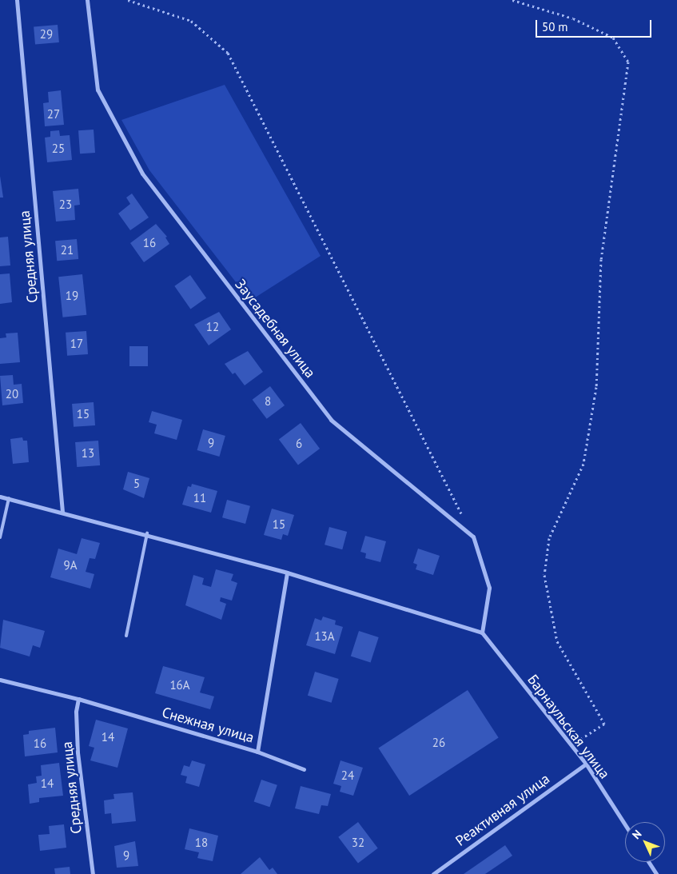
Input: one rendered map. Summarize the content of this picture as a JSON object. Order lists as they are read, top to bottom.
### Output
{
  "streets": {
    "street": [
      "Средняя улица",
      "Заусадебная улица",
      "Снежная улица",
      "Барнаульская улица",
      "Реактивная улица"
    ]
  },
  "crossings": [
    ["Средняя улица", "Снежная улица"],
    ["Заусадебная улица", "Барнаульская улица"],
    ["Барнаульская улица", "Реактивная улица"]
  ],
  "house_numbers": [
    "29",
    "27",
    "25",
    "23",
    "16",
    "21",
    "19",
    "12",
    "17",
    "20",
    "8",
    "15",
    "9",
    "6",
    "13",
    "5",
    "11",
    "15",
    "9А",
    "13А",
    "16А",
    "14",
    "26",
    "16",
    "24",
    "14",
    "18",
    "32",
    "9"
  ],
  "scale_bar": "50 m",
  "north": "top left"
}
